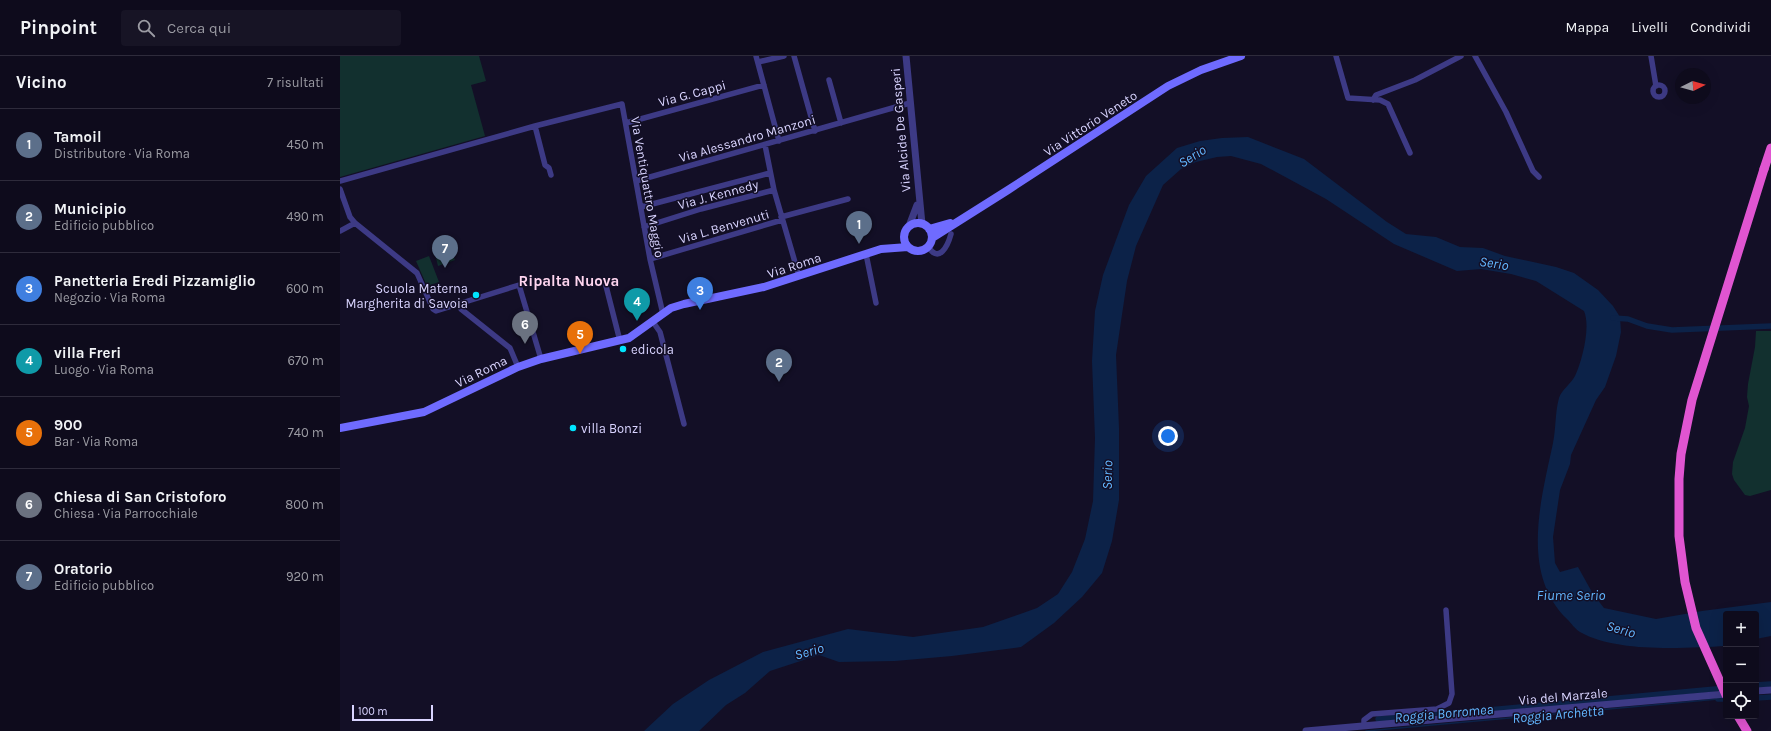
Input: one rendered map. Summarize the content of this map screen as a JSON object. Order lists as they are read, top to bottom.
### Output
{
  "streets": {
    "main road": ["Via Vittorio Veneto", "Via Roma"],
    "street": [
      "Via G. Cappi",
      "Via Alcide De Gasperi",
      "Via Alessandro Manzoni",
      "Via Ventiquattro Maggio",
      "Via J. Kennedy",
      "Via L. Benvenuti",
      "Via del Marzale"
    ]
  },
  "crossings": [
    ["Via G. Cappi", "Via Ventiquattro Maggio"],
    ["Via Alcide De Gasperi", "Via Alessandro Manzoni"],
    ["Via Alessandro Manzoni", "Via Ventiquattro Maggio"],
    ["Via Ventiquattro Maggio", "Via J. Kennedy"],
    ["Via Ventiquattro Maggio", "Via L. Benvenuti"],
    ["Via Ventiquattro Maggio", "Via Roma"]
  ],
  "districts": ["Ripalta Nuova"],
  "water": [
    "Serio",
    "Fiume Serio",
    "Roggia Borromea",
    "Roggia Archetta"
  ],
  "places": ["Scuola Materna Margherita di Savoia", "edicola", "villa Bonzi"],
  "scale_bar": "100 m",
  "north": "right",
  "page": {
    "header": "Pinpoint",
    "search": "Cerca qui",
    "nav": ["Mappa", "Livelli", "Condividi"],
    "heading": ["Vicino", "7 risultati"],
    "list": [
      {
        "mark": "1",
        "name": "Tamoil",
        "note": "Distributore · Via Roma",
        "value": "450 m"
      },
      {
        "mark": "2",
        "name": "Municipio",
        "note": "Edificio pubblico",
        "value": "490 m"
      },
      {
        "mark": "3",
        "name": "Panetteria Eredi Pizzamiglio",
        "note": "Negozio · Via Roma",
        "value": "600 m"
      },
      {
        "mark": "4",
        "name": "villa Freri",
        "note": "Luogo · Via Roma",
        "value": "670 m"
      },
      {
        "mark": "5",
        "name": "900",
        "note": "Bar · Via Roma",
        "value": "740 m"
      },
      {
        "mark": "6",
        "name": "Chiesa di San Cristoforo",
        "note": "Chiesa · Via Parrocchiale",
        "value": "800 m"
      },
      {
        "mark": "7",
        "name": "Oratorio",
        "note": "Edificio pubblico",
        "value": "920 m"
      }
    ],
    "pins": [
      "1",
      "7",
      "3",
      "4",
      "6",
      "5",
      "2"
    ],
    "map_buttons": ["+", "−"],
    "scale": "100 m"
  }
}
